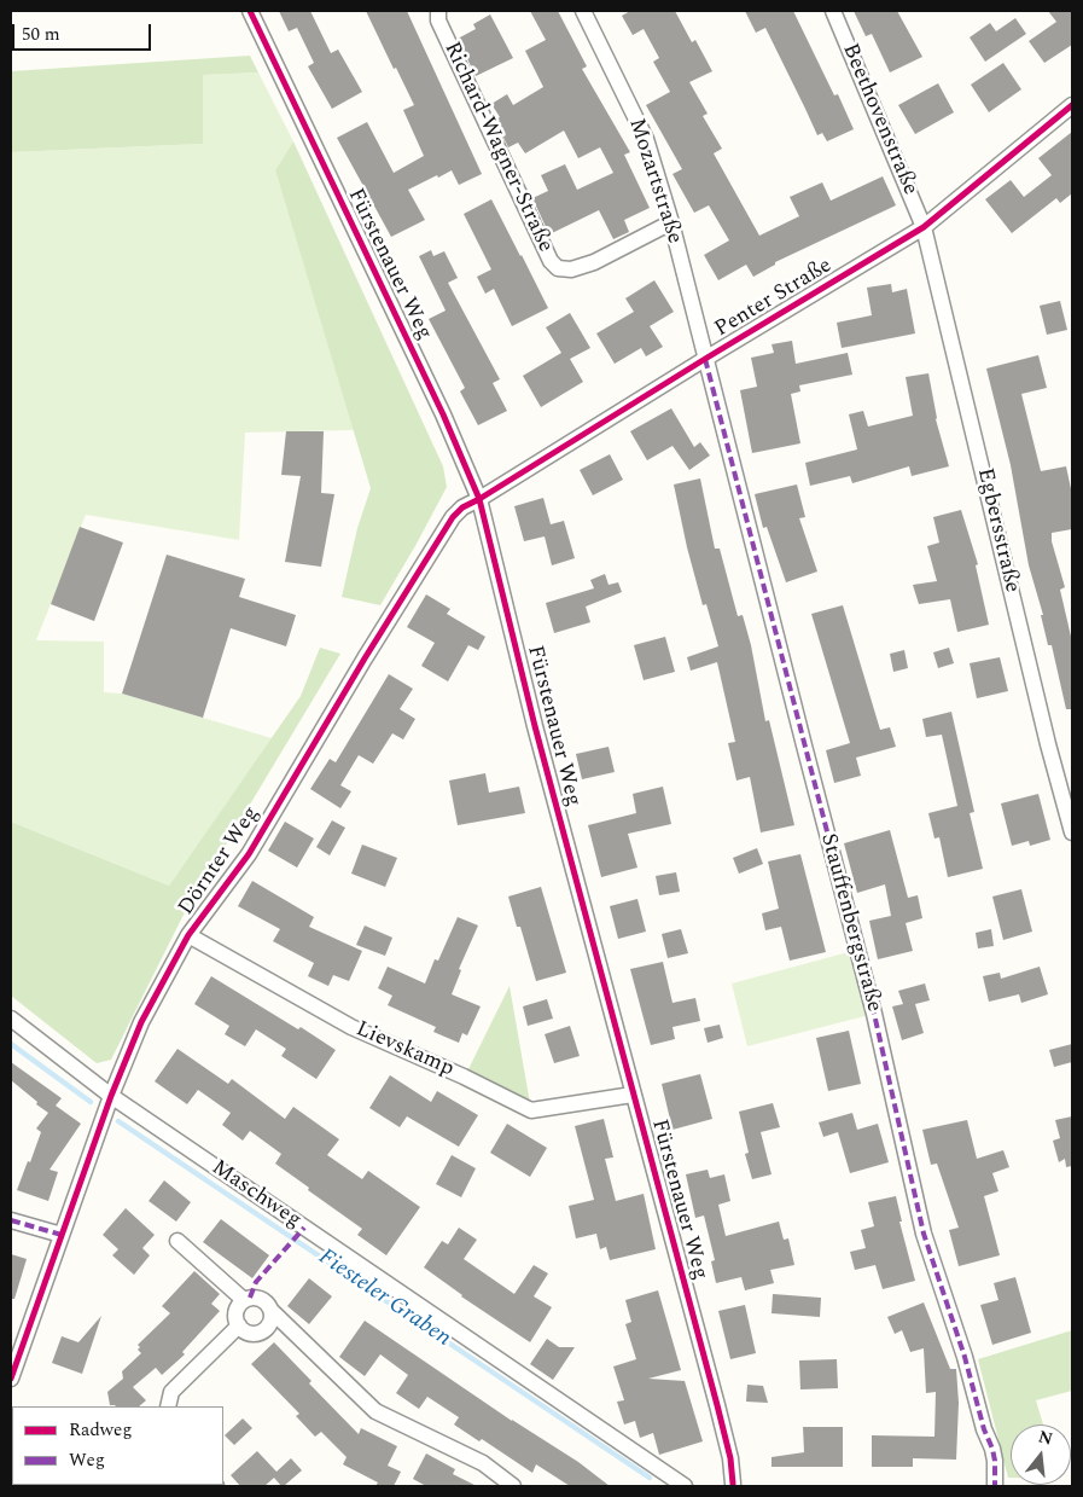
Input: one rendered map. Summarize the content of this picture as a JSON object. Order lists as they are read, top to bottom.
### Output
{
  "streets": {
    "street": [
      "Beethovenstraße",
      "Richard-Wagner-Straße",
      "Mozartstraße",
      "Fürstenauer Weg",
      "Penter Straße",
      "Egbersstraße",
      "Dörnter Weg",
      "Stauffenbergstraße",
      "Lievskamp",
      "Maschweg"
    ]
  },
  "crossings": [
    ["Beethovenstraße", "Penter Straße"],
    ["Beethovenstraße", "Egbersstraße"],
    ["Richard-Wagner-Straße", "Mozartstraße"],
    ["Mozartstraße", "Penter Straße"],
    ["Mozartstraße", "Stauffenbergstraße"],
    ["Fürstenauer Weg", "Penter Straße"],
    ["Fürstenauer Weg", "Dörnter Weg"],
    ["Fürstenauer Weg", "Lievskamp"],
    ["Penter Straße", "Egbersstraße"],
    ["Penter Straße", "Dörnter Weg"],
    ["Penter Straße", "Stauffenbergstraße"],
    ["Dörnter Weg", "Lievskamp"],
    ["Dörnter Weg", "Maschweg"]
  ],
  "water": ["Fiesteler Graben"],
  "legend": ["Radweg", "Weg"],
  "scale_bar": "50 m",
  "north": "top"
}
